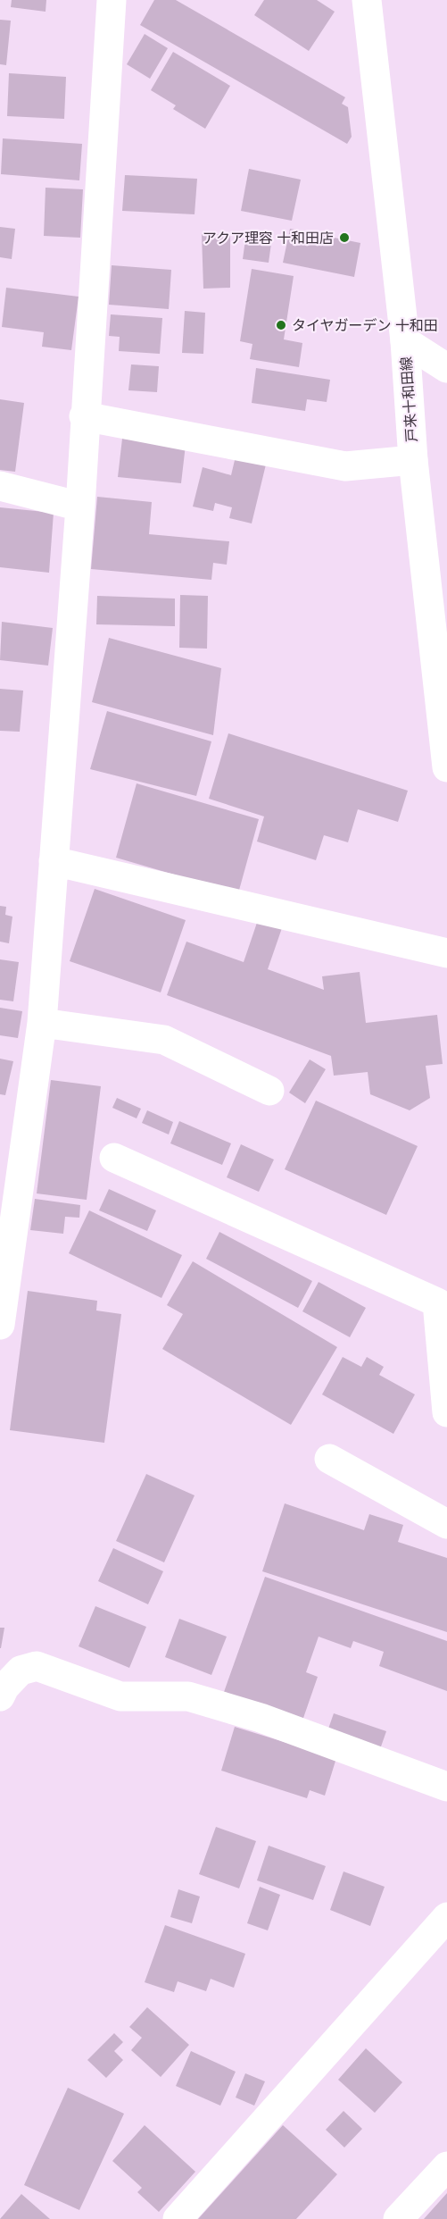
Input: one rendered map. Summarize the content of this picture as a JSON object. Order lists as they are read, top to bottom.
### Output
{
  "streets": {
    "street": ["戸来十和田線"]
  },
  "places": ["アクア理容 十和田店", "タイヤガーデン 十和田"]
}
